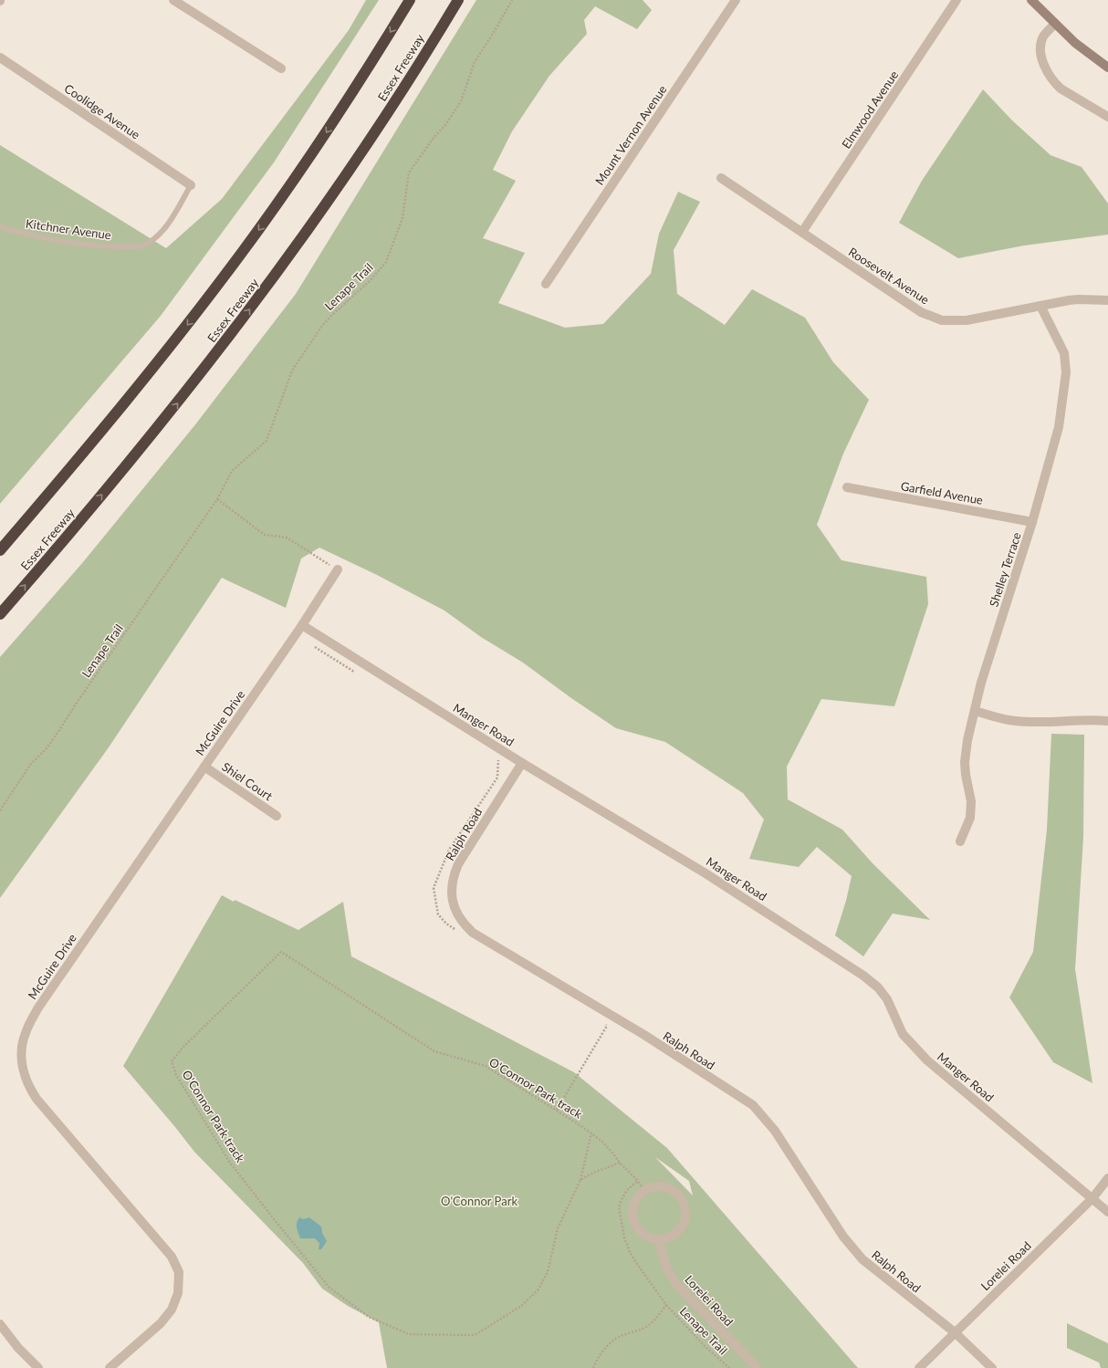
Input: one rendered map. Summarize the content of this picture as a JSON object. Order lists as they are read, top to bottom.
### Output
{
  "streets": {
    "highway": ["Essex Freeway"],
    "street": [
      "Elmwood Avenue",
      "Coolidge Avenue",
      "Mount Vernon Avenue",
      "Roosevelt Avenue",
      "Garfield Avenue",
      "Shelley Terrace",
      "McGuire Drive",
      "Manger Road",
      "Shiel Court",
      "Ralph Road",
      "Lorelei Road"
    ],
    "lane": ["Kitchner Avenue"],
    "path": ["Lenape Trail", "O'Connor Park track"]
  },
  "crossings": [
    ["Elmwood Avenue", "Roosevelt Avenue"],
    ["Coolidge Avenue", "Kitchner Avenue"],
    ["Roosevelt Avenue", "Shelley Terrace"],
    ["Lenape Trail", "O'Connor Park track"],
    ["Garfield Avenue", "Shelley Terrace"],
    ["McGuire Drive", "Manger Road"],
    ["McGuire Drive", "Shiel Court"],
    ["Manger Road", "Ralph Road"],
    ["Manger Road", "Lorelei Road"],
    ["Ralph Road", "Lorelei Road"],
    ["O'Connor Park track", "Lorelei Road"]
  ],
  "parks": ["O'Connor Park"]
}
